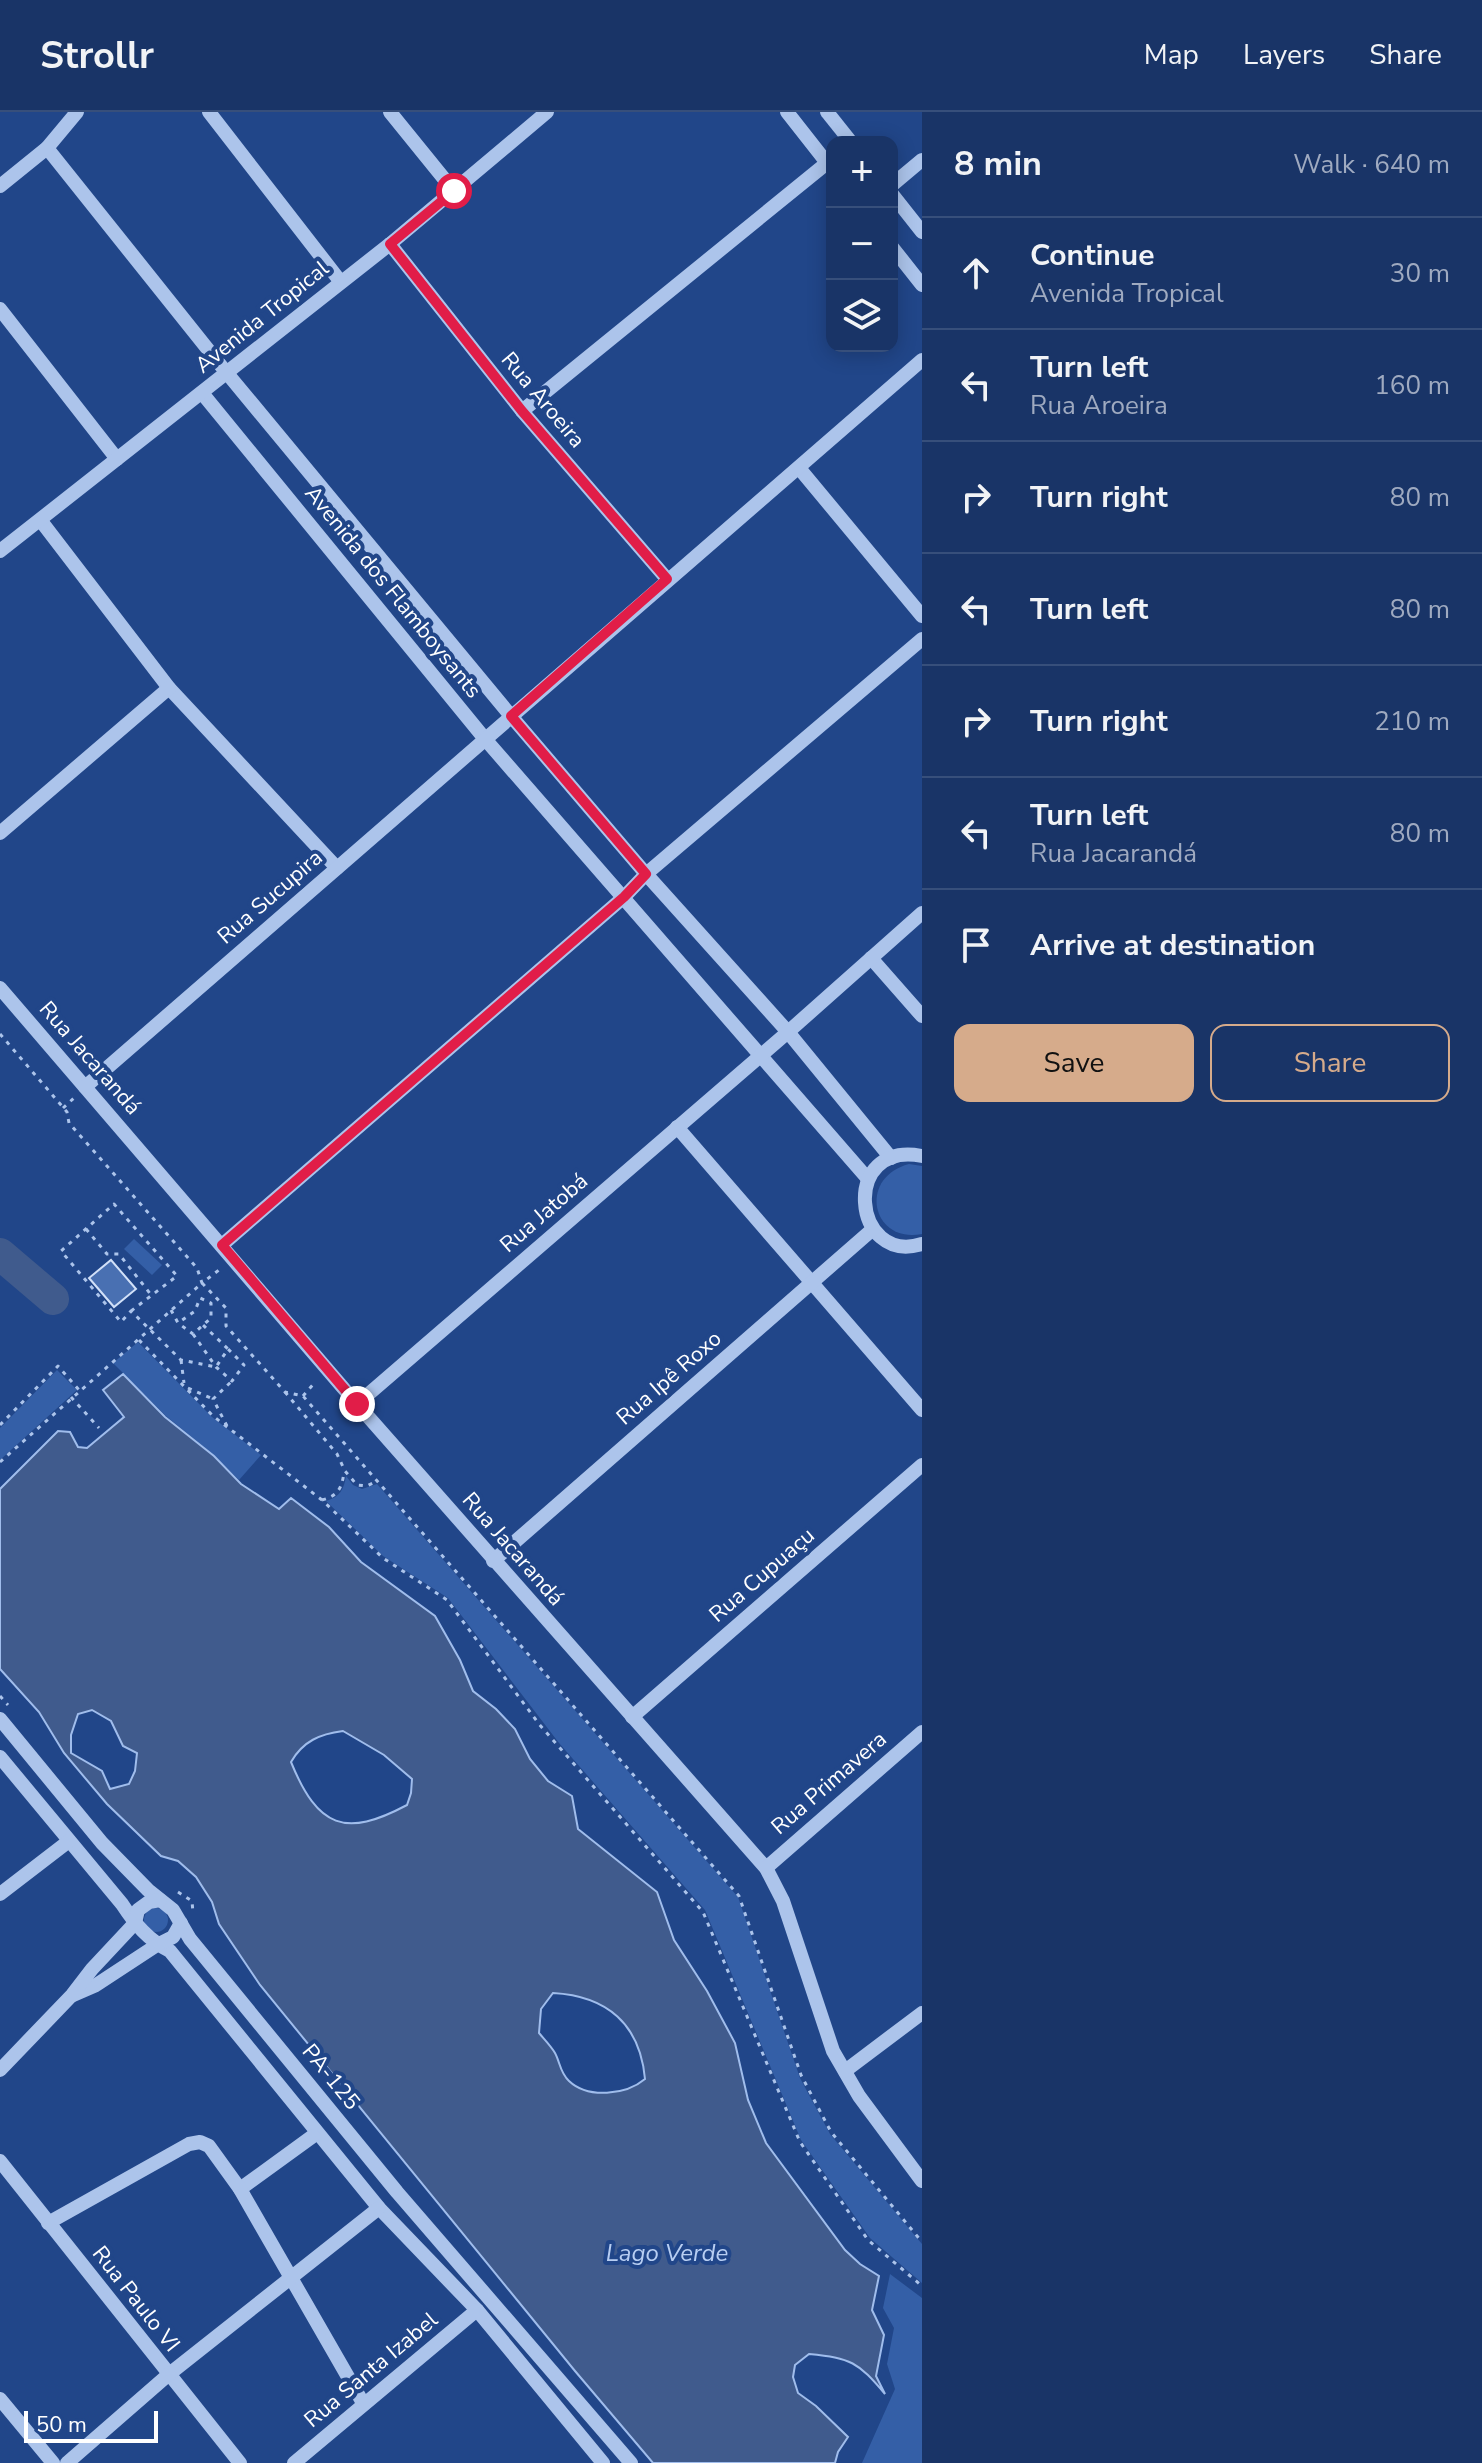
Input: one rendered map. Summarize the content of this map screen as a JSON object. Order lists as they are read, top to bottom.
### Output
{
  "streets": {
    "street": [
      "Avenida Tropical",
      "Rua Aroeira",
      "Avenida dos Flamboysants",
      "Rua Sucupira",
      "Rua Jacarandá",
      "Rua Jatobá",
      "Rua Ipê Roxo",
      "Rua Cupuaçu",
      "Rua Primavera",
      "PA-125",
      "Rua Paulo VI",
      "Rua Santa Izabel"
    ]
  },
  "crossings": [
    ["Avenida Tropical", "Rua Aroeira"],
    ["Avenida Tropical", "Avenida dos Flamboysants"],
    ["Rua Aroeira", "Rua Sucupira"],
    ["Avenida dos Flamboysants", "Rua Sucupira"],
    ["Avenida dos Flamboysants", "Rua Jatobá"],
    ["Rua Sucupira", "Rua Jacarandá"],
    ["Rua Jacarandá", "Rua Jatobá"],
    ["Rua Jacarandá", "Rua Ipê Roxo"],
    ["Rua Jacarandá", "Rua Cupuaçu"],
    ["Rua Jacarandá", "Rua Primavera"],
    ["PA-125", "Rua Santa Izabel"]
  ],
  "water": ["Lago Verde"],
  "scale_bar": "50 m",
  "page": {
    "header": "Strollr",
    "nav": ["Map", "Layers", "Share"],
    "heading": ["8 min", "Walk · 640 m"],
    "map_buttons": ["+", "−"],
    "list": [
      ["Continue", "Avenida Tropical", "30 m"],
      ["Turn left", "Rua Aroeira", "160 m"],
      ["Turn right", "80 m"],
      ["Turn left", "80 m"],
      ["Turn right", "210 m"],
      ["Turn left", "Rua Jacarandá", "80 m"],
      "Arrive at destination"
    ],
    "buttons": ["Save", "Share"],
    "scale": "50 m"
  }
}
